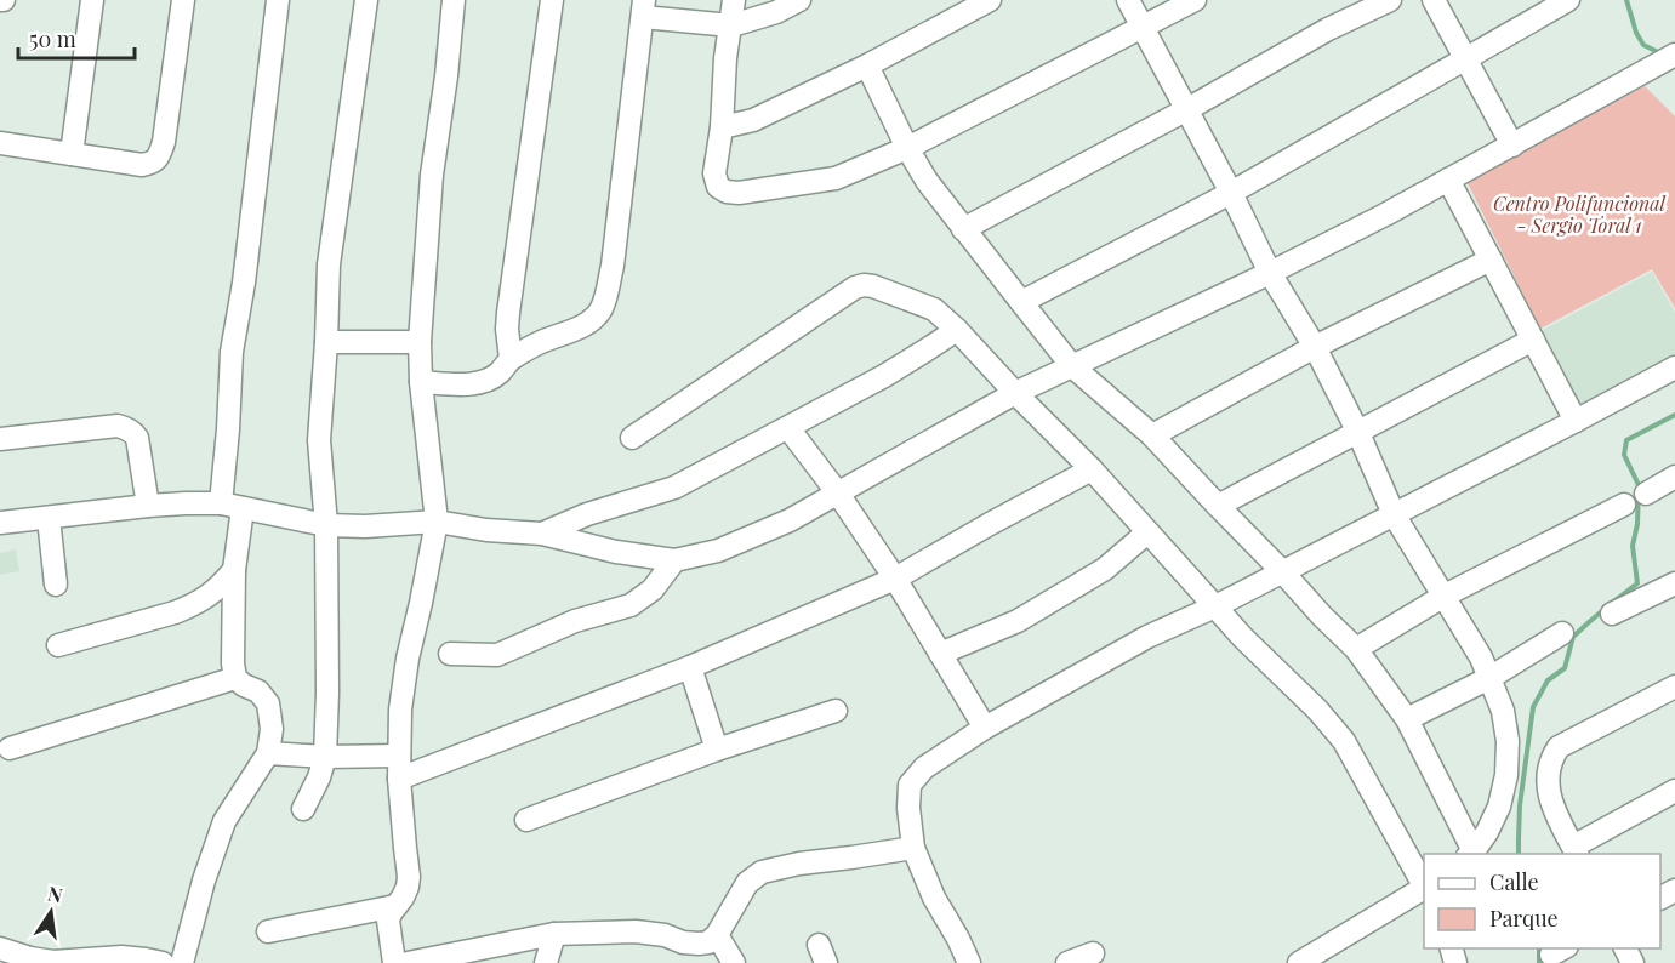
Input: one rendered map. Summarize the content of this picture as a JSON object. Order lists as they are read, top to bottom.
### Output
{
  "parks": ["Centro Polifuncional - Sergio Toral 1"],
  "legend": ["Calle", "Parque"],
  "scale_bar": "50 m",
  "north": "top"
}
